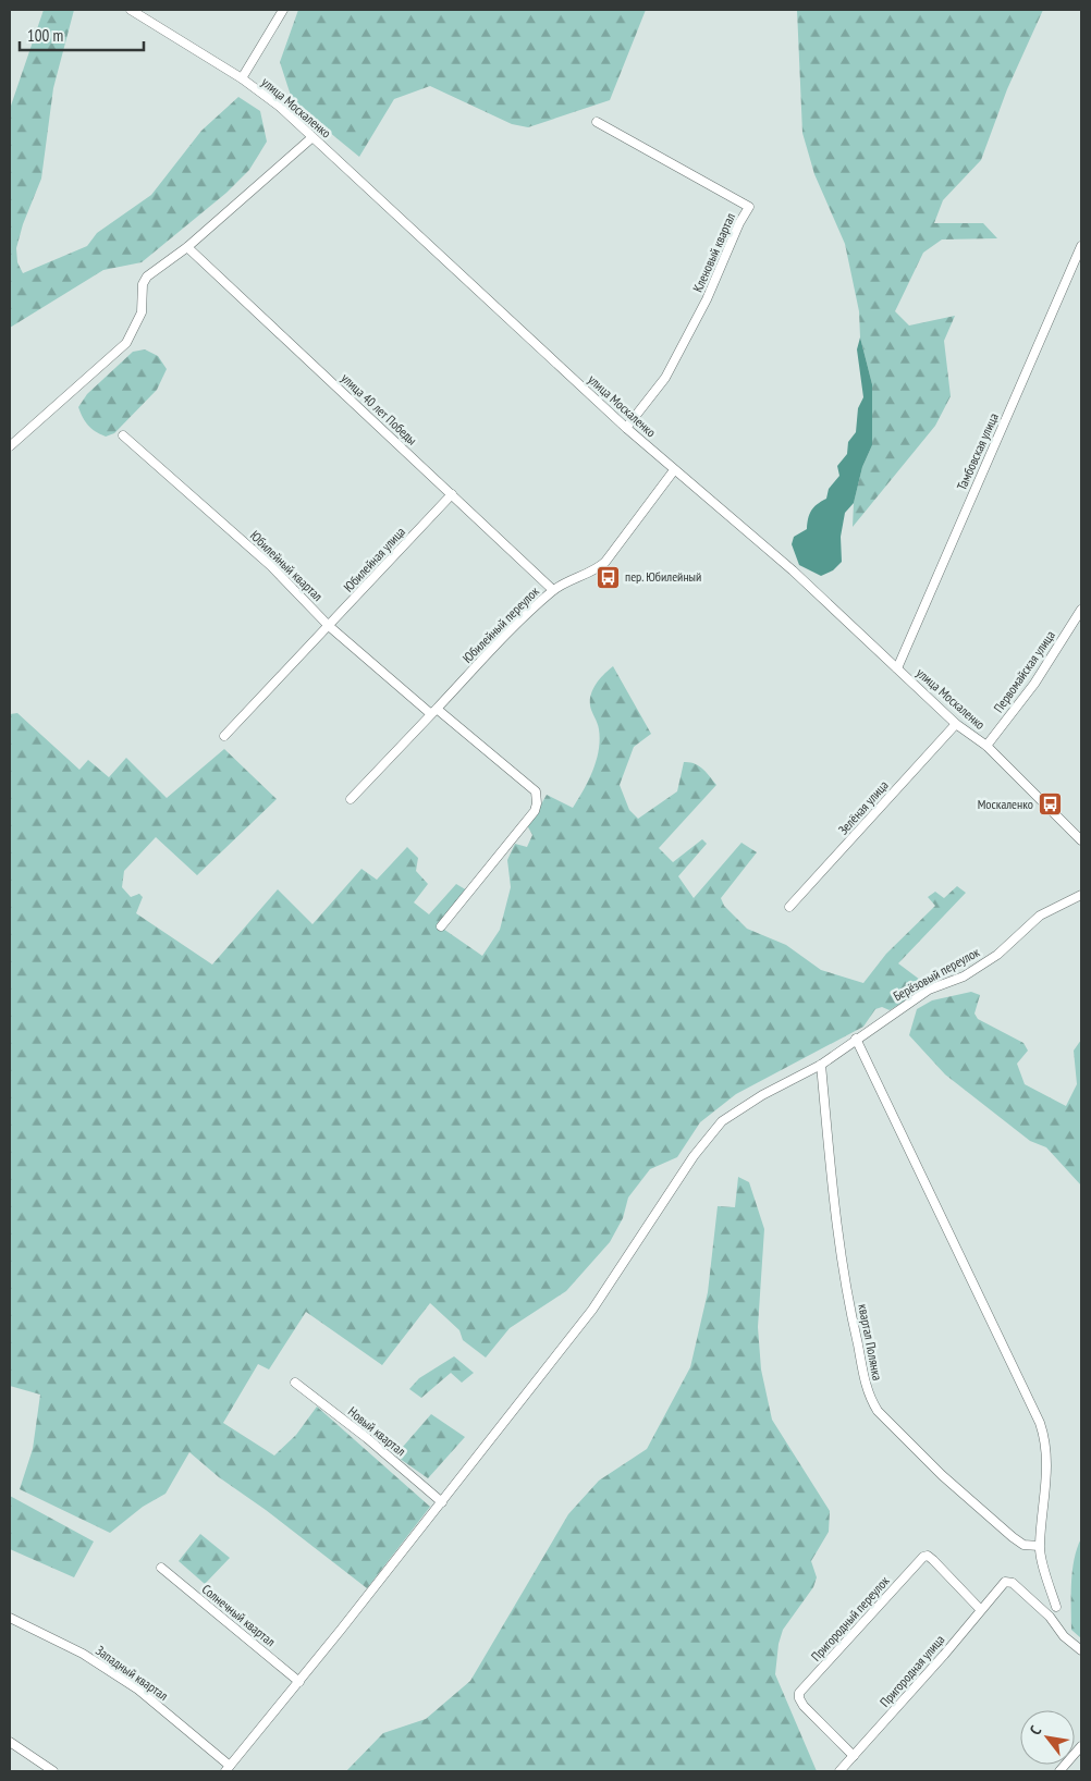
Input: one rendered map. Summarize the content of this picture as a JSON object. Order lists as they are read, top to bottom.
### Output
{
  "streets": {
    "street": [
      "улица Москаленко",
      "Кленовый квартал",
      "улица 40 лет Победы",
      "Тамбовская улица",
      "Юбилейная улица",
      "Юбилейный квартал",
      "Юбилейный переулок",
      "Первомайская улица",
      "Зелёная улица",
      "Берёзовый переулок",
      "квартал Полянка",
      "Новый квартал",
      "Солнечный квартал",
      "Пригородный переулок",
      "Пригородная улица",
      "Западный квартал"
    ]
  },
  "crossings": [
    ["улица Москаленко", "Кленовый квартал"],
    ["улица Москаленко", "Тамбовская улица"],
    ["улица Москаленко", "Юбилейный переулок"],
    ["улица Москаленко", "Первомайская улица"],
    ["улица Москаленко", "Зелёная улица"],
    ["улица 40 лет Победы", "Юбилейная улица"],
    ["улица 40 лет Победы", "Юбилейный переулок"],
    ["Юбилейная улица", "Юбилейный квартал"],
    ["Юбилейный квартал", "Юбилейный переулок"],
    ["Берёзовый переулок", "квартал Полянка"],
    ["Берёзовый переулок", "Новый квартал"],
    ["Берёзовый переулок", "Солнечный квартал"],
    ["Берёзовый переулок", "Западный квартал"],
    ["Пригородный переулок", "Пригородная улица"]
  ],
  "places": {
    "bus stop": ["пер. Юбилейный", "Москаленко"]
  },
  "scale_bar": "100 m",
  "north": "top left"
}
